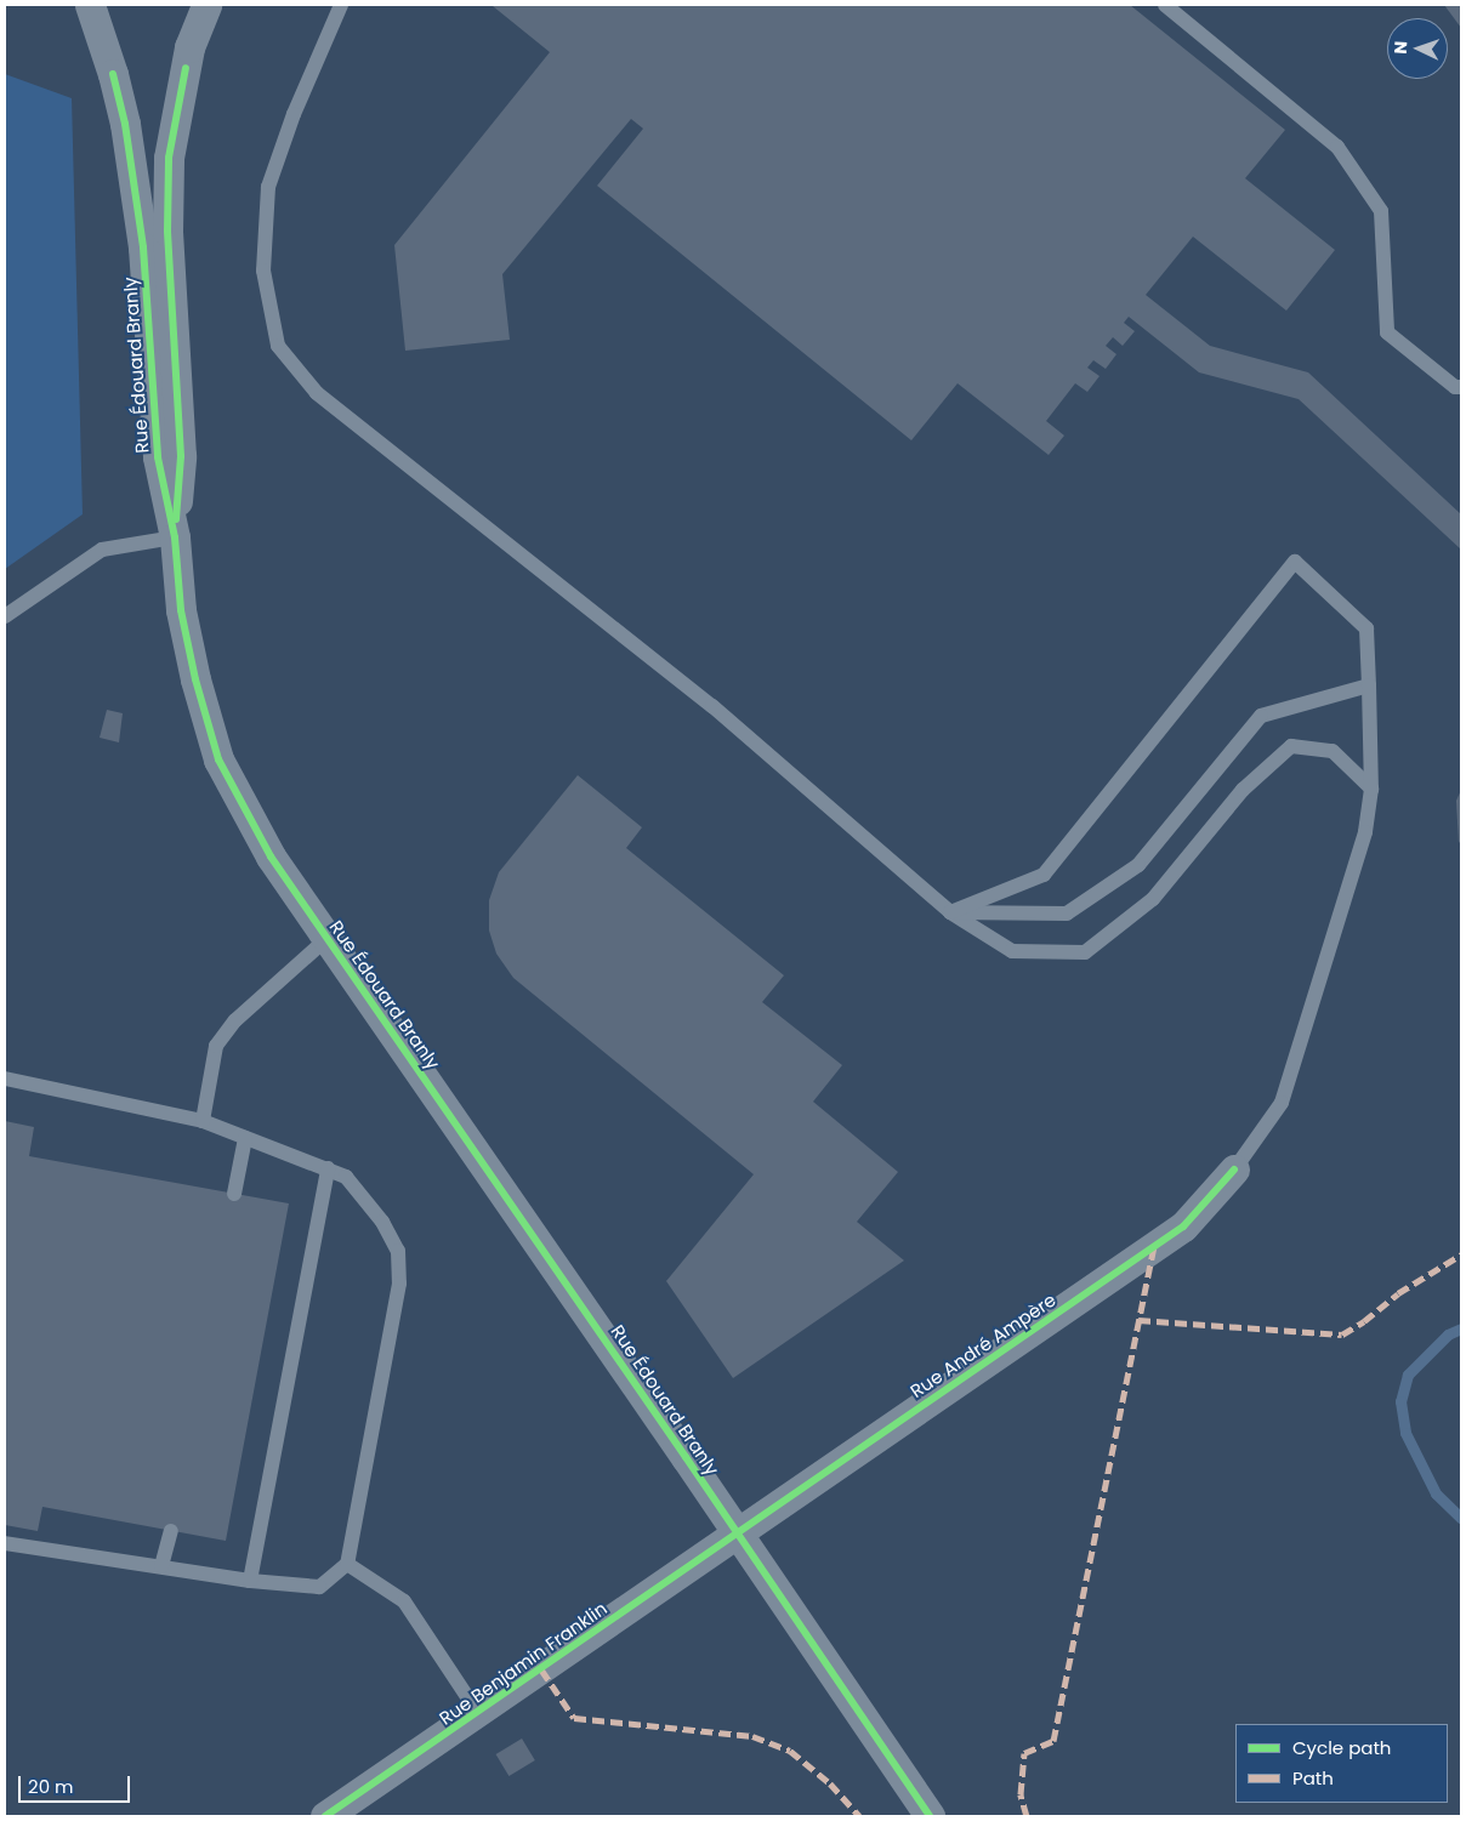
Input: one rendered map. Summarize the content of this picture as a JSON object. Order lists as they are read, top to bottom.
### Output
{
  "streets": {
    "street": ["Rue Édouard Branly", "Rue André Ampère", "Rue Benjamin Franklin"]
  },
  "crossings": [
    ["Rue Édouard Branly", "Rue André Ampère"],
    ["Rue Édouard Branly", "Rue Benjamin Franklin"],
    ["Rue André Ampère", "Rue Benjamin Franklin"]
  ],
  "legend": ["Cycle path", "Path"],
  "scale_bar": "20 m",
  "north": "left"
}
